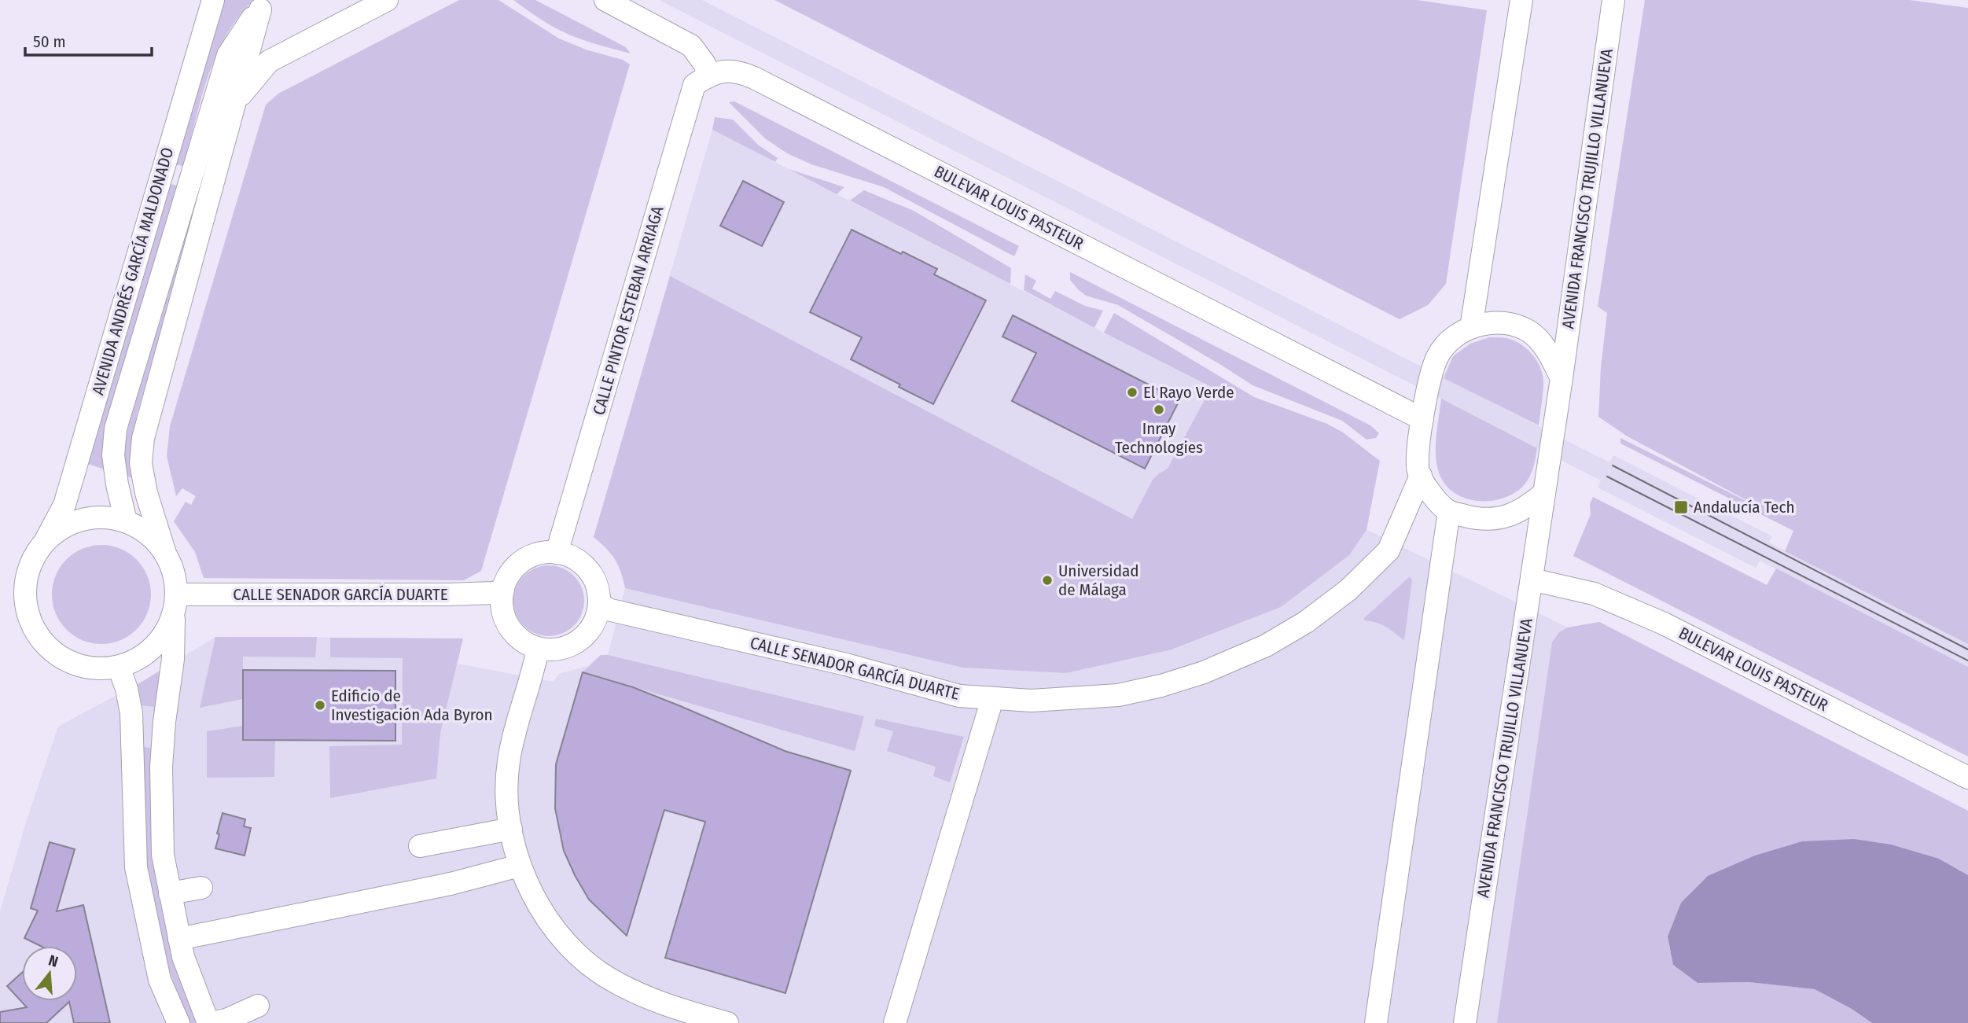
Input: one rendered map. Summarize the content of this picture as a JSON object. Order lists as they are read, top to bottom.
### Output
{
  "streets": {
    "street": [
      "AVENIDA FRANCISCO TRUJILLO VILLANUEVA",
      "BULEVAR LOUIS PASTEUR",
      "AVENIDA ANDRÉS GARCÍA MALDONADO",
      "CALLE PINTOR ESTEBAN ARRIAGA",
      "CALLE SENADOR GARCÍA DUARTE"
    ]
  },
  "crossings": [
    ["AVENIDA FRANCISCO TRUJILLO VILLANUEVA", "BULEVAR LOUIS PASTEUR"],
    ["AVENIDA FRANCISCO TRUJILLO VILLANUEVA", "CALLE SENADOR GARCÍA DUARTE"],
    ["BULEVAR LOUIS PASTEUR", "CALLE PINTOR ESTEBAN ARRIAGA"],
    ["BULEVAR LOUIS PASTEUR", "CALLE SENADOR GARCÍA DUARTE"],
    ["AVENIDA ANDRÉS GARCÍA MALDONADO", "CALLE SENADOR GARCÍA DUARTE"],
    ["CALLE PINTOR ESTEBAN ARRIAGA", "CALLE SENADOR GARCÍA DUARTE"]
  ],
  "places": {
    "other": [
      "El Rayo Verde",
      "Inray Technologies",
      "Universidad de Málaga",
      "Edificio de Investigación Ada Byron"
    ],
    "transit": ["Andalucía Tech"]
  },
  "scale_bar": "50 m",
  "north": "top"
}
